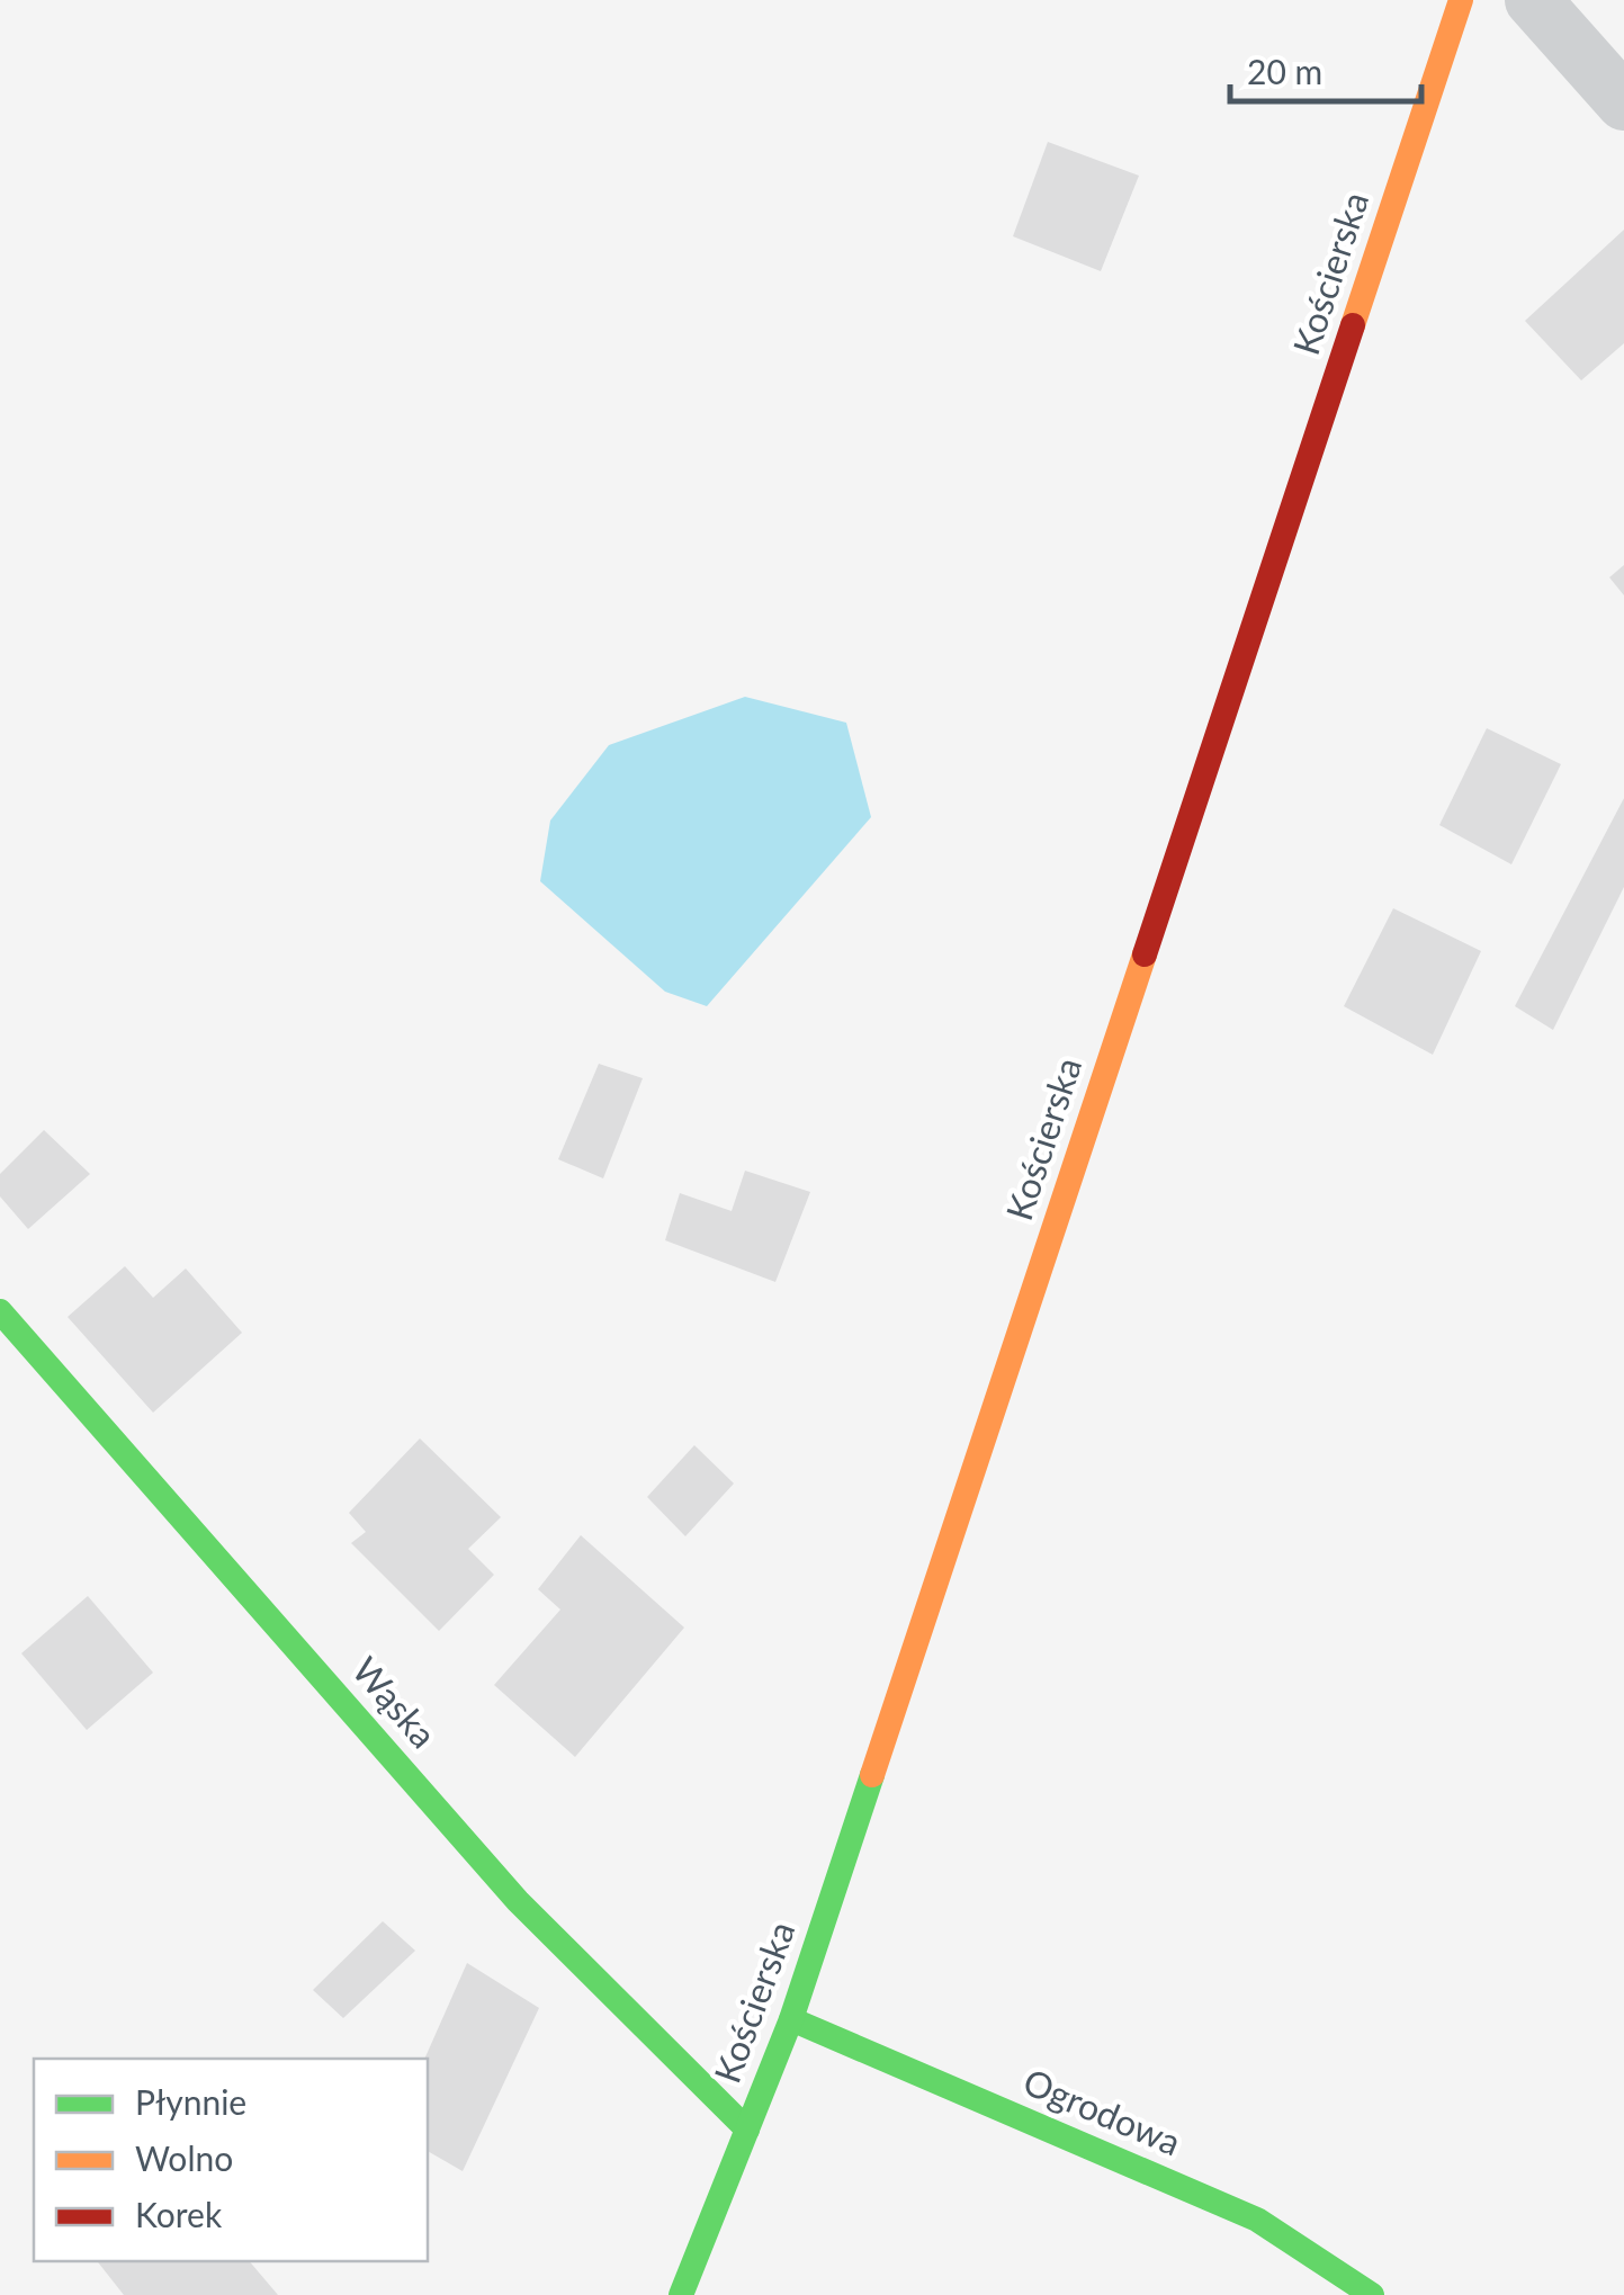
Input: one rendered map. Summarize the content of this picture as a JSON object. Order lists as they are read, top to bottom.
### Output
{
  "streets": {
    "main road": ["Kościerska", "Wąska", "Ogrodowa"]
  },
  "crossings": [
    ["Kościerska", "Wąska"],
    ["Kościerska", "Ogrodowa"]
  ],
  "legend": ["Płynnie", "Wolno", "Korek"],
  "scale_bar": "20 m"
}
